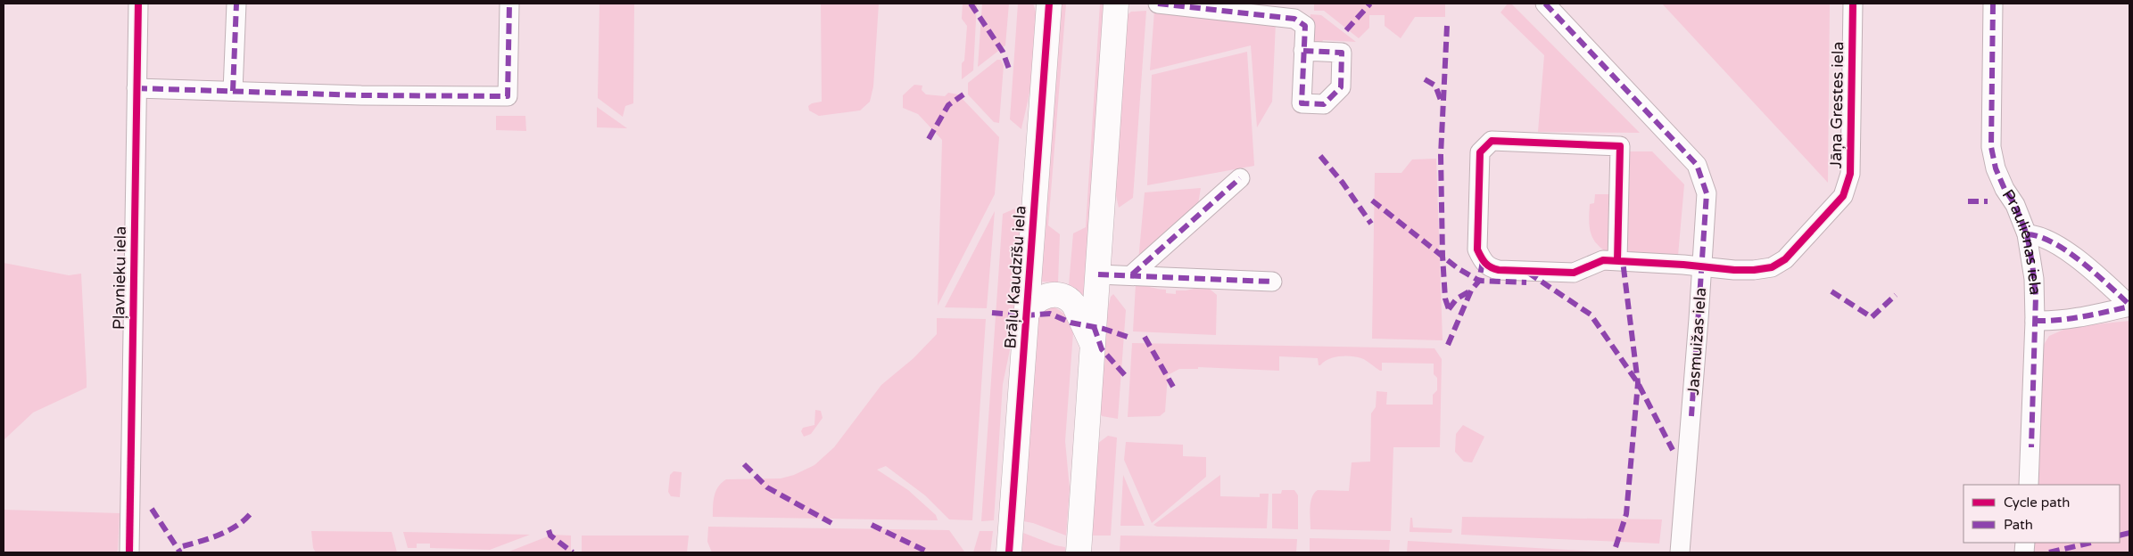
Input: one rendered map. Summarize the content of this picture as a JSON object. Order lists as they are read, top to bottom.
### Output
{
  "streets": {
    "street": [
      "Jāņa Grestes iela",
      "Praulienas iela",
      "Brāļu Kaudzīšu iela",
      "Pļavnieku iela",
      "Jasmuižas iela"
    ]
  },
  "crossings": [
    ["Jāņa Grestes iela", "Jasmuižas iela"]
  ],
  "legend": ["Cycle path", "Path"]
}
